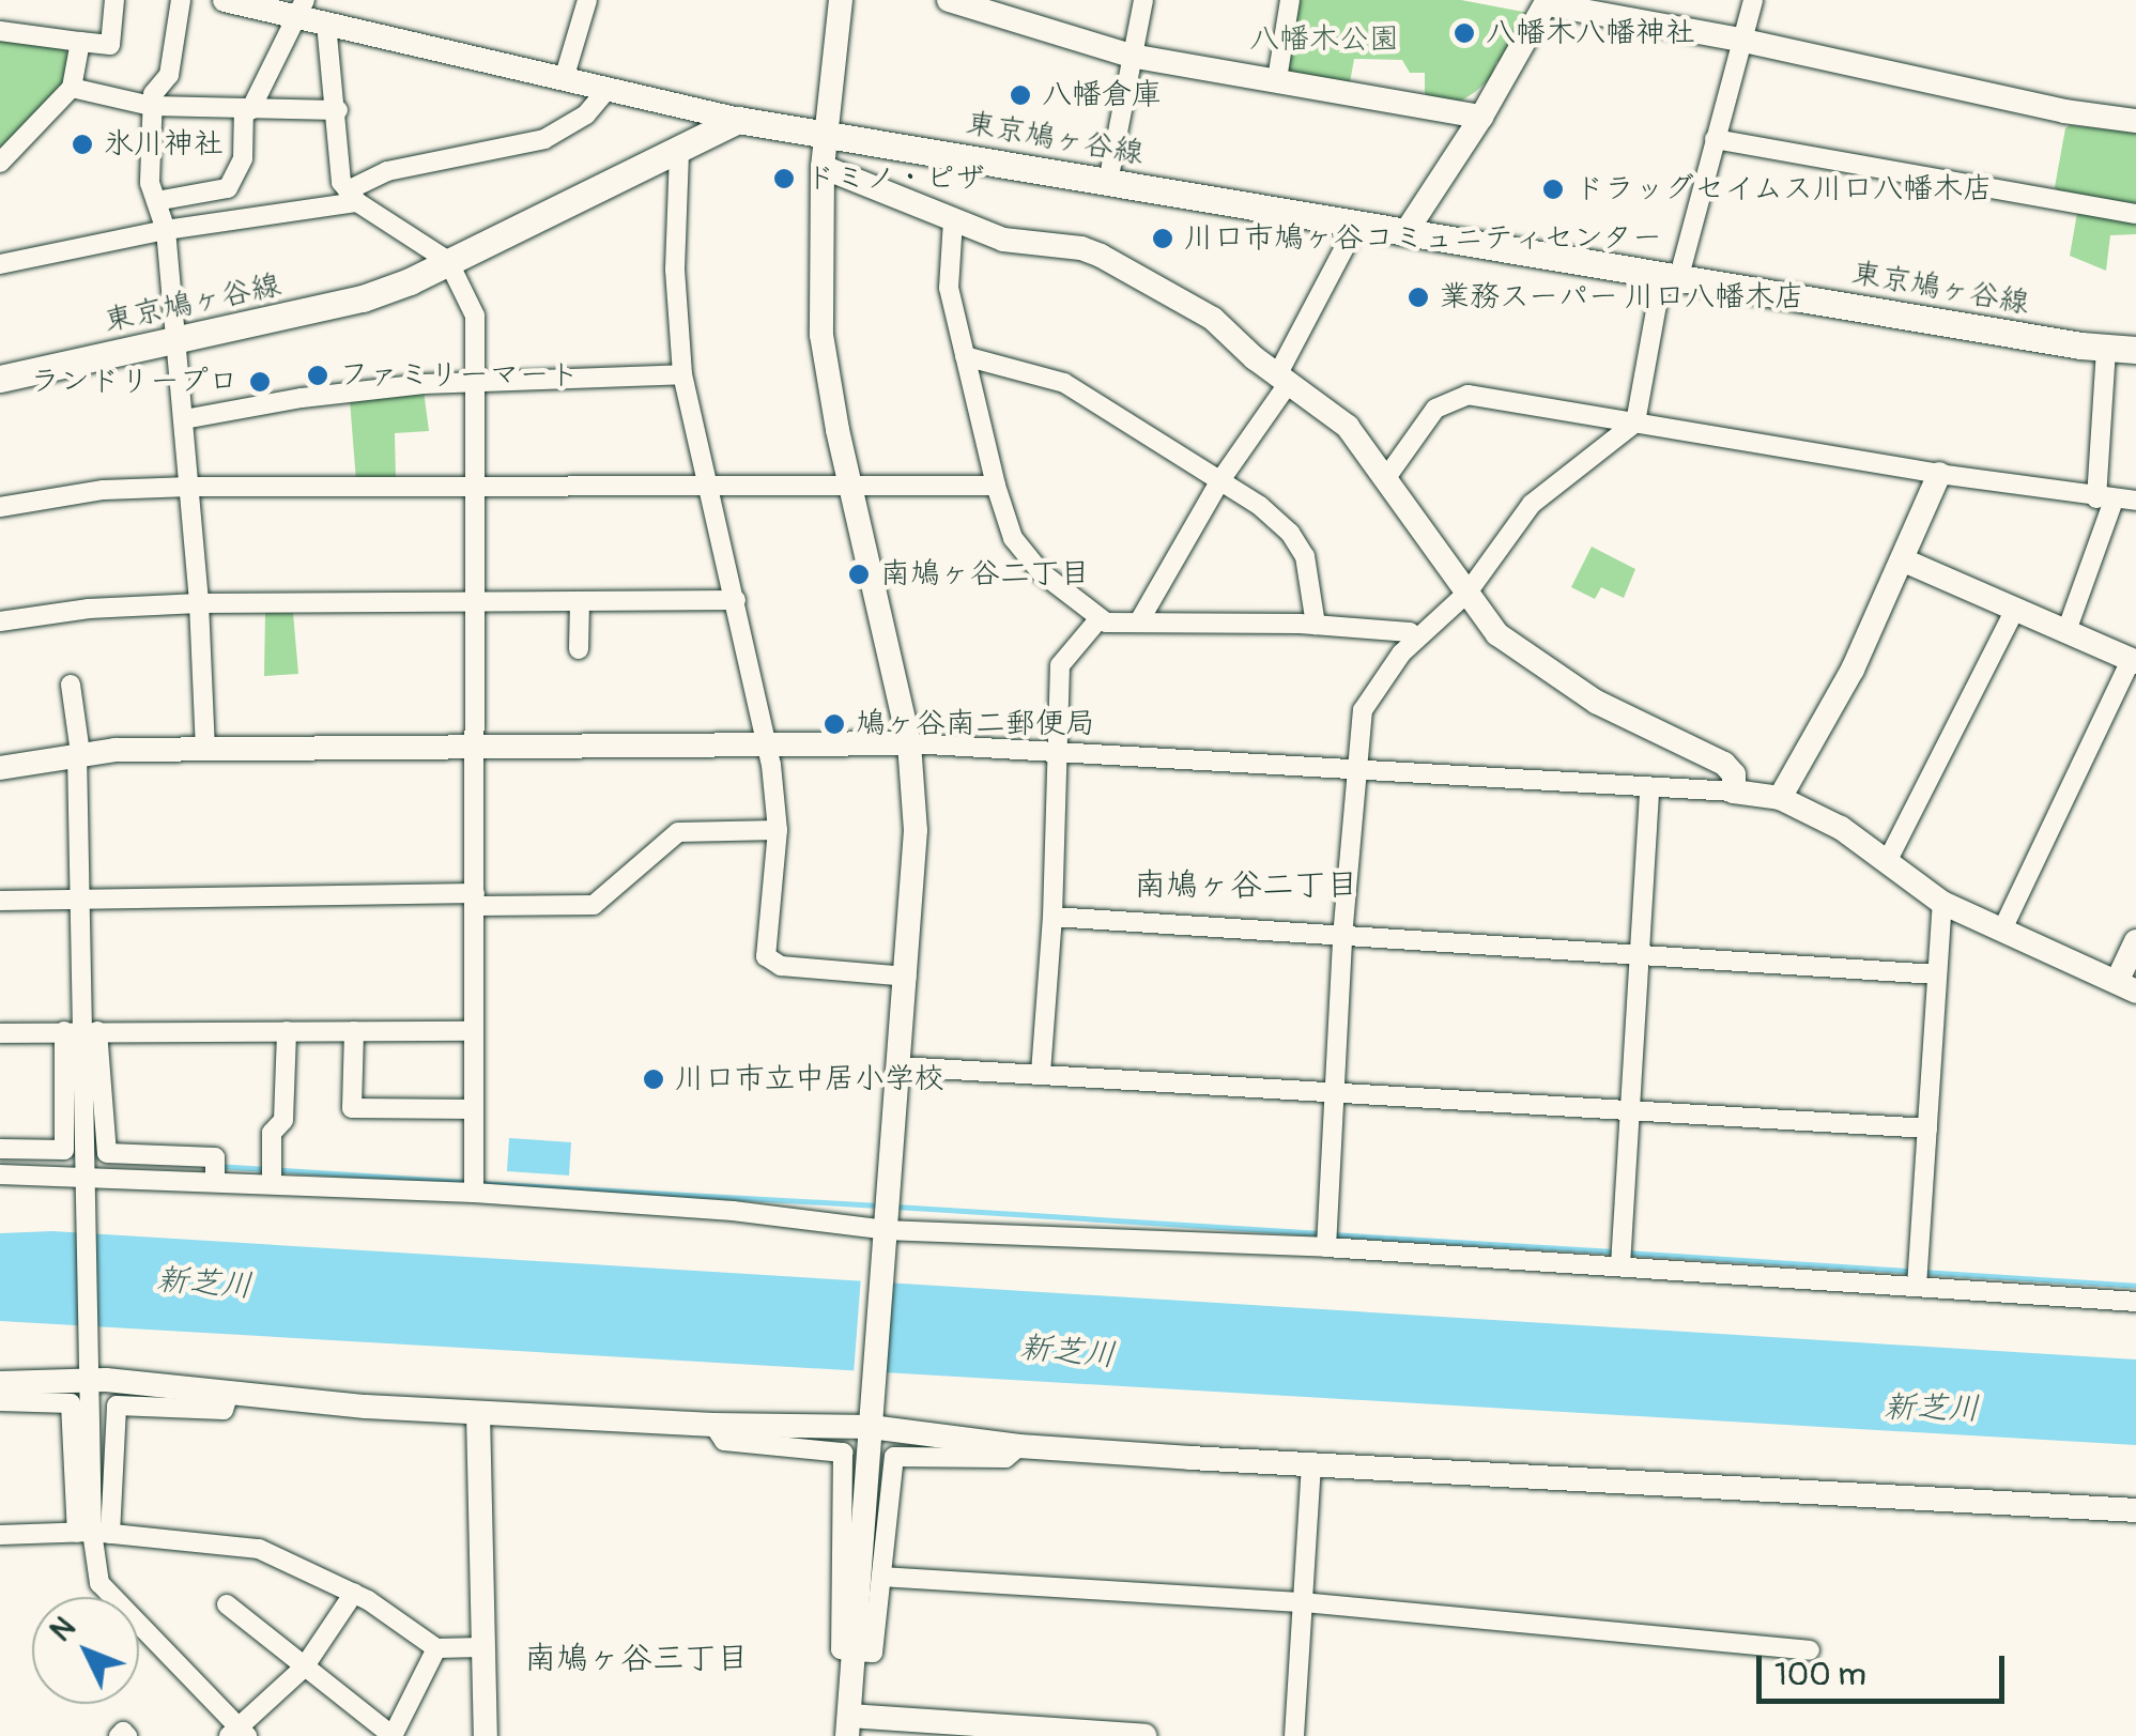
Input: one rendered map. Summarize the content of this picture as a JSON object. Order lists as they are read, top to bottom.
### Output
{
  "streets": {
    "main road": ["東京鳩ヶ谷線"]
  },
  "districts": ["南鳩ヶ谷二丁目", "南鳩ヶ谷三丁目"],
  "water": ["新芝川"],
  "parks": ["八幡木公園"],
  "places": [
    "八幡木八幡神社",
    "八幡倉庫",
    "氷川神社",
    "ドミノ・ピザ",
    "ドラッグセイムス川口八幡木店",
    "川口市鳩ヶ谷コミュニティセンター",
    "業務スーパー 川口八幡木店",
    "ファミリーマート",
    "ランドリープロ",
    "南鳩ヶ谷二丁目",
    "鳩ヶ谷南二郵便局",
    "川口市立中居小学校"
  ],
  "scale_bar": "100 m",
  "north": "top left"
}
